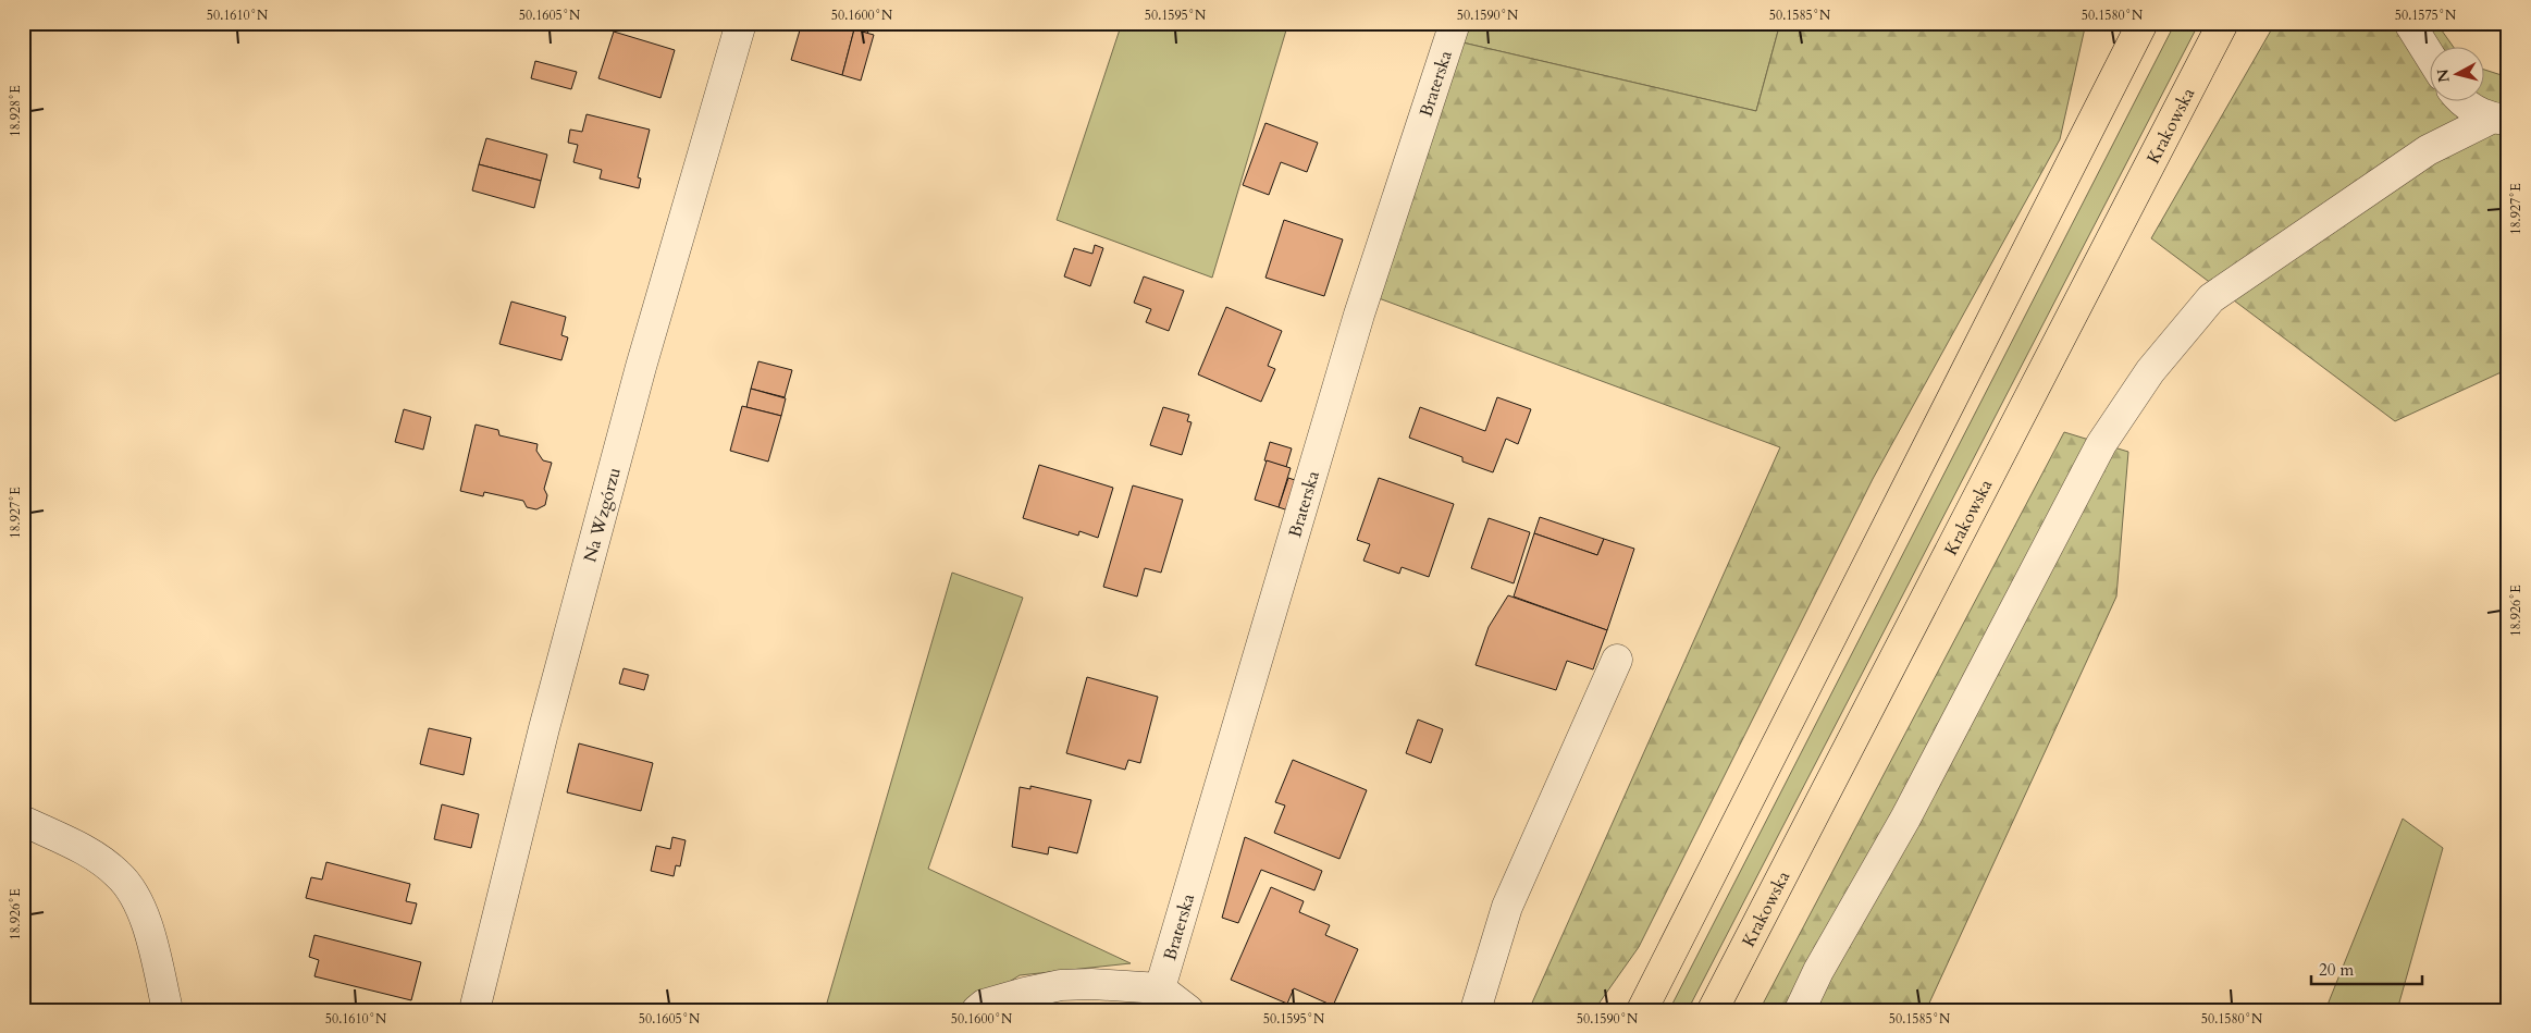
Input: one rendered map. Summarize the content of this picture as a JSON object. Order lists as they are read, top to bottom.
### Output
{
  "streets": {
    "main road": ["Krakowska"],
    "street": ["Braterska", "Na Wzgórzu"]
  },
  "scale_bar": "20 m",
  "north": "left",
  "coordinates": [
    "50.1610°N",
    "50.1605°N",
    "50.1600°N",
    "50.1595°N",
    "50.1590°N",
    "50.1585°N",
    "50.1580°N",
    "50.1575°N",
    "18.928°E",
    "18.927°E",
    "18.926°E"
  ]
}
